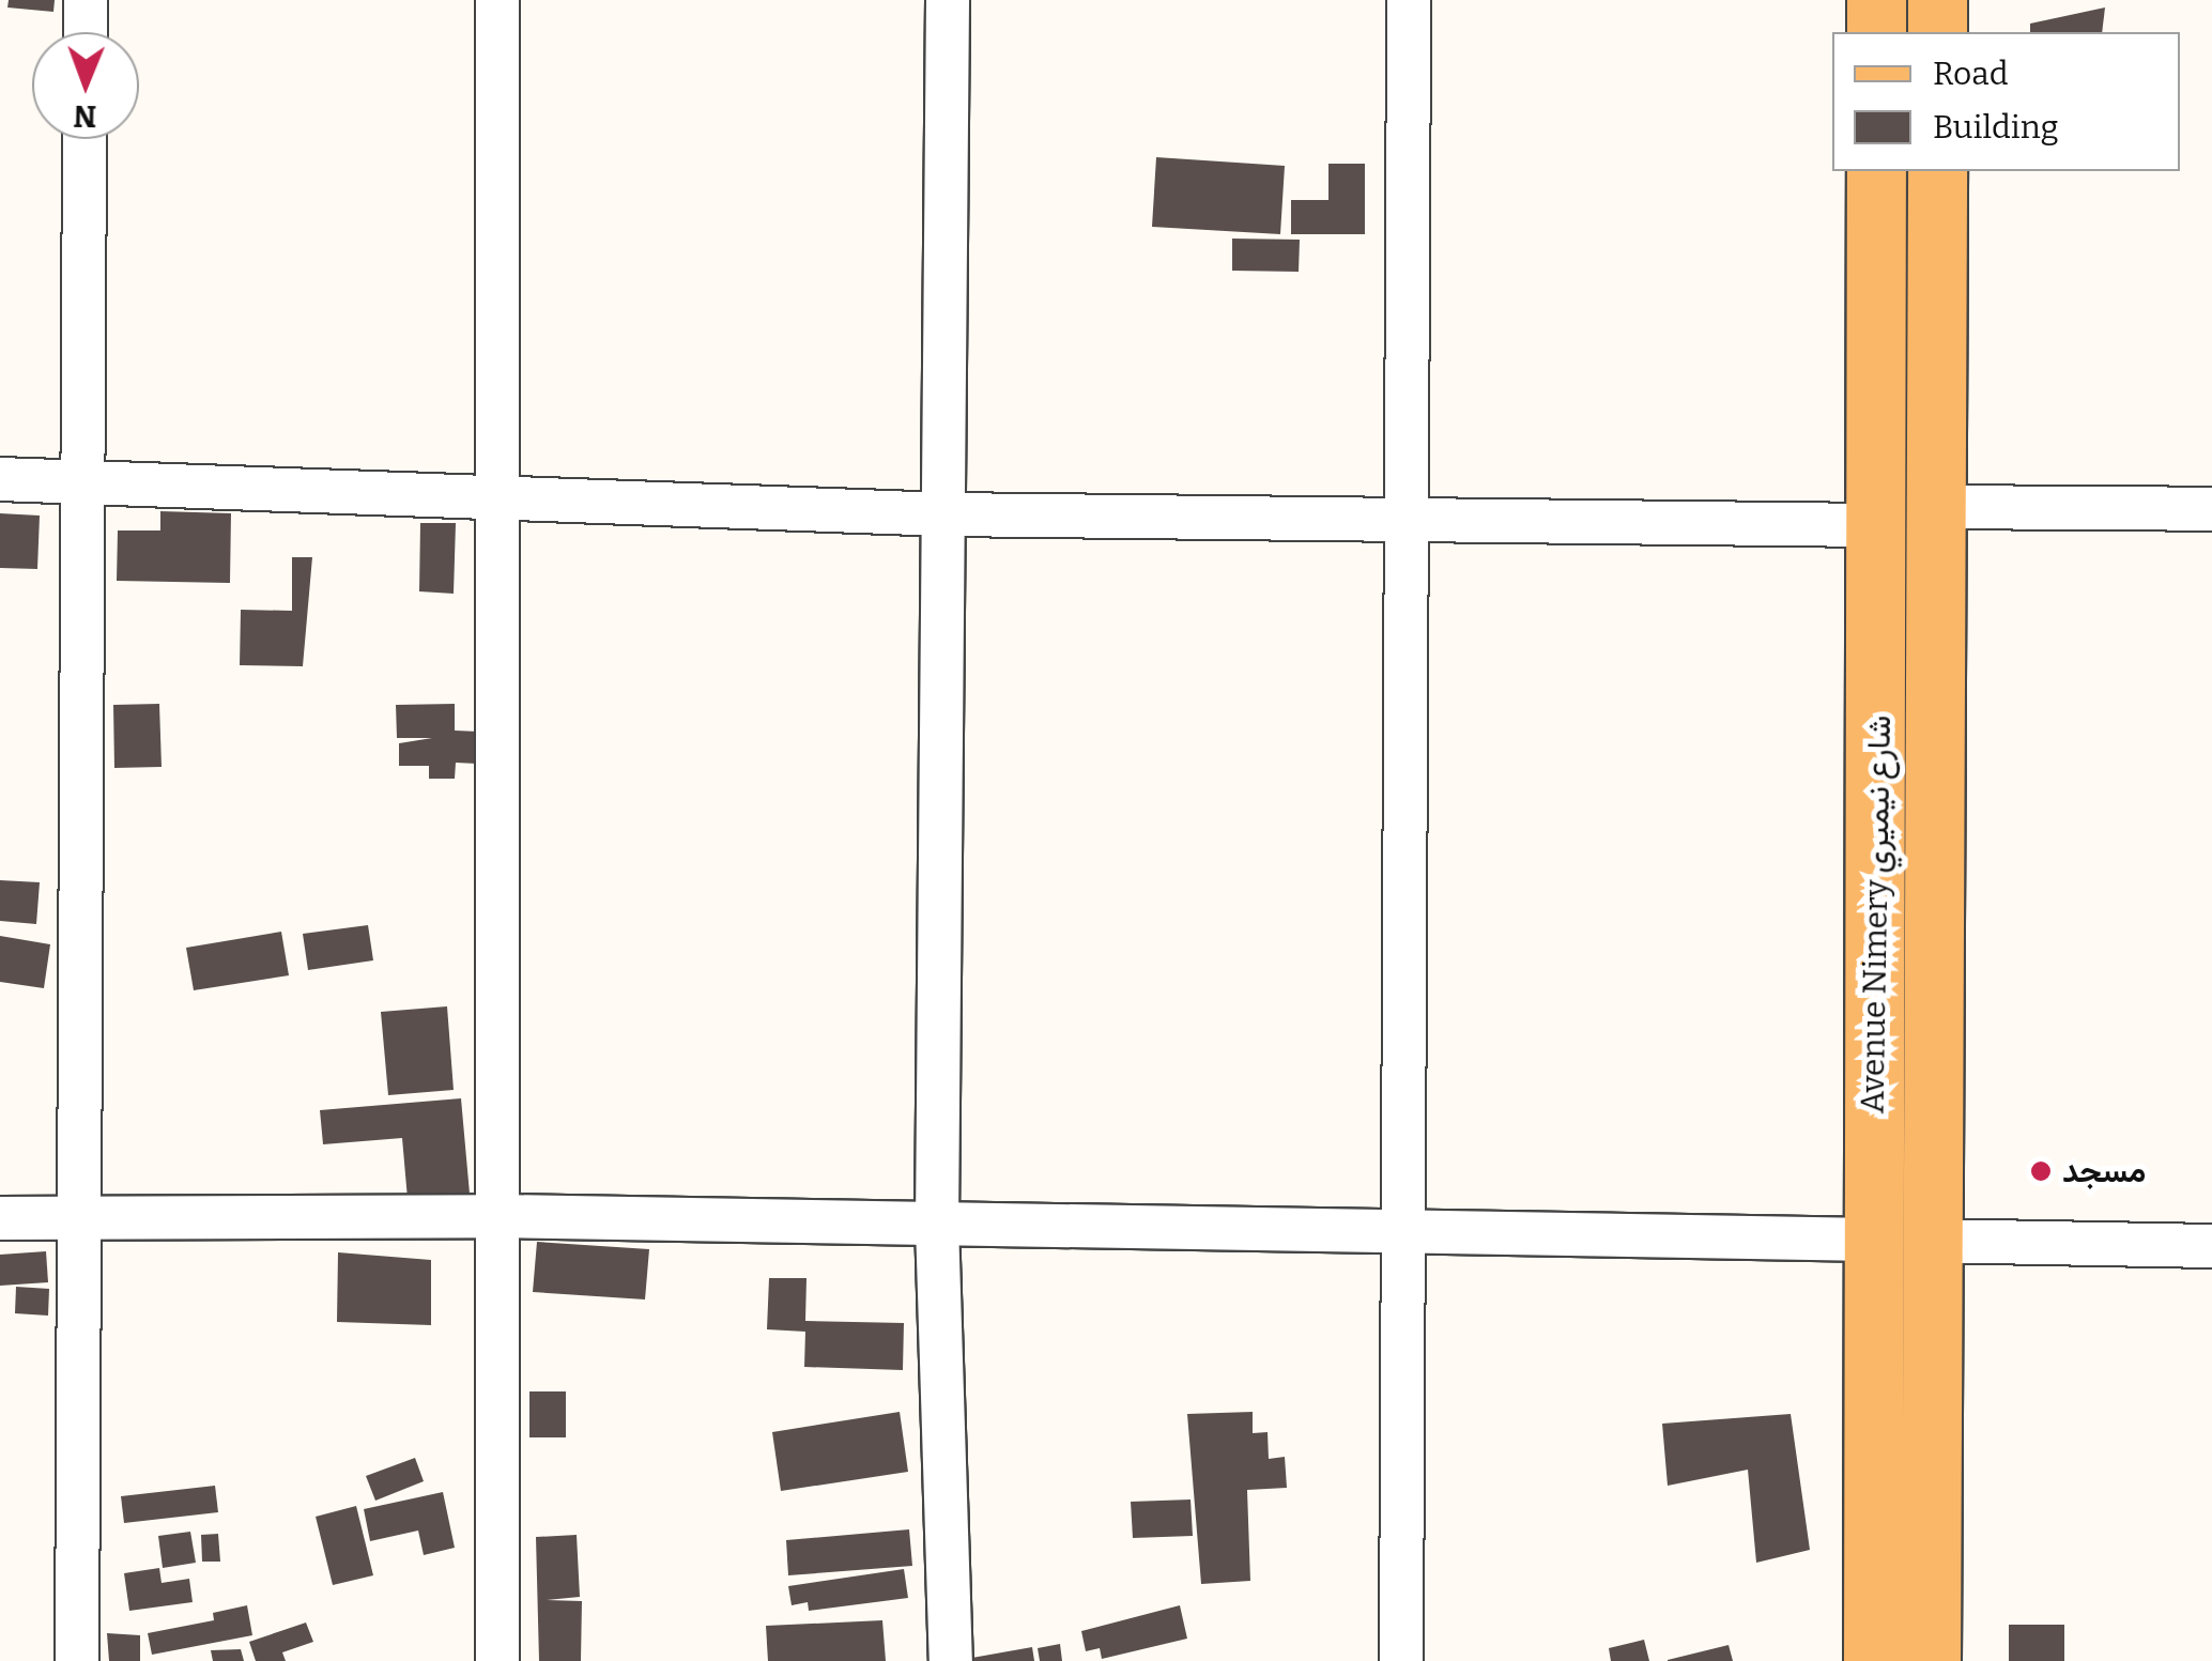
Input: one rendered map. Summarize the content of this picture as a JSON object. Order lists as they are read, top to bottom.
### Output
{
  "streets": {
    "main road": ["Avenue Nimery شارع نيميري"]
  },
  "places": ["مسجد"],
  "legend": ["Road", "Building"],
  "north": "bottom"
}
